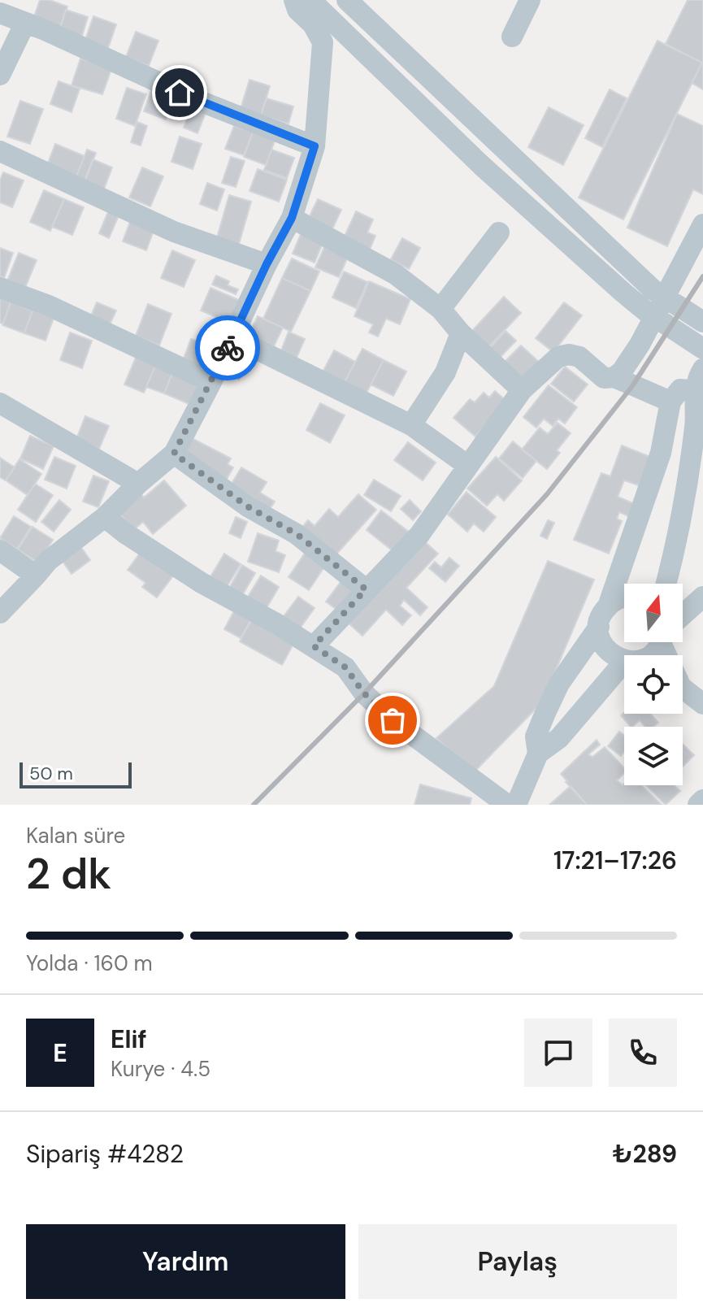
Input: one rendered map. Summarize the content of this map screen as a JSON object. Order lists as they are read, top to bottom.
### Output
{
  "scale_bar": "50 m",
  "north": "top",
  "page": {
    "scale": "50 m",
    "heading": ["2 dk", "Kalan süre", "17:21–17:26"],
    "panel": [
      "Elif",
      "Kurye · 4.5",
      "Sipariş #4282",
      "₺289"
    ],
    "bar": "Yolda · 160 m",
    "round": "E",
    "buttons": ["Yardım", "Paylaş"]
  }
}
